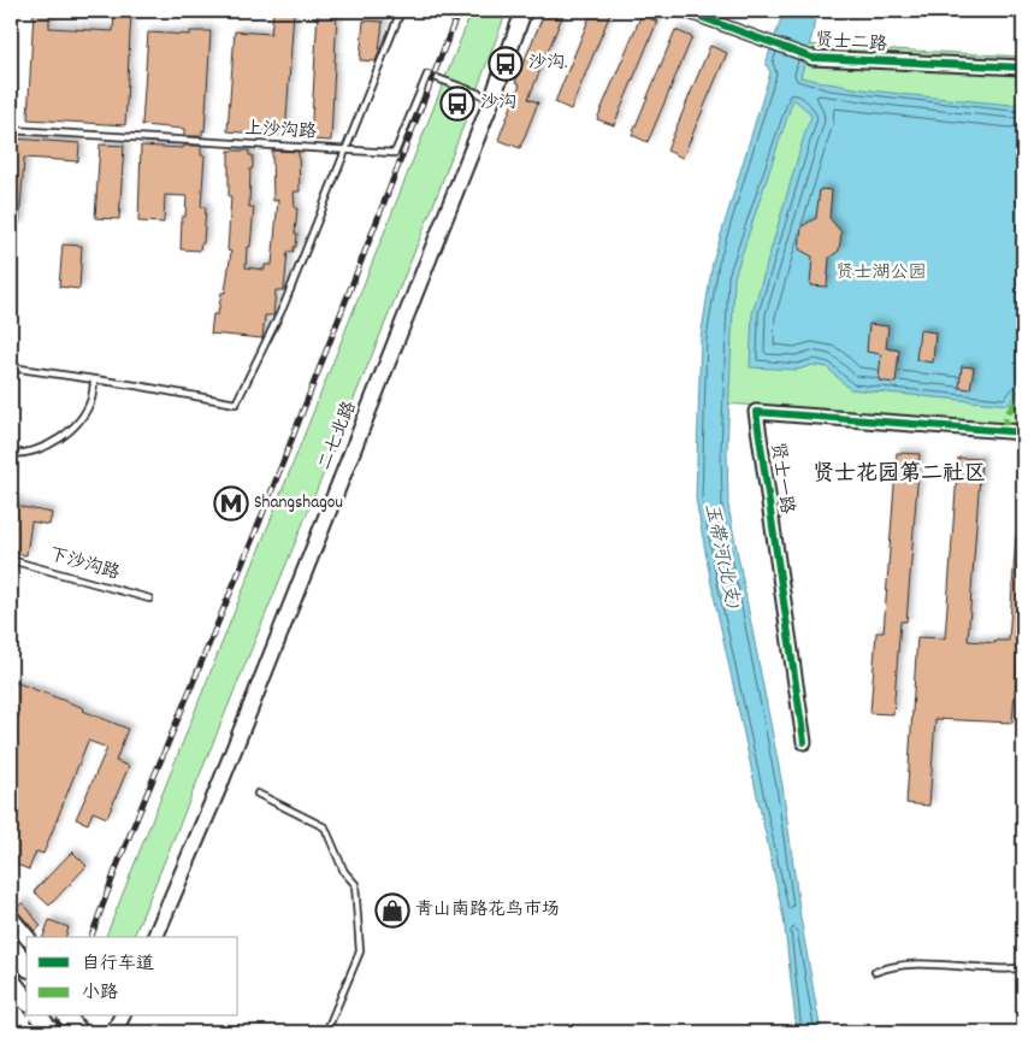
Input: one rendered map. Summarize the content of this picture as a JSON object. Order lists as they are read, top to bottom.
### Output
{
  "streets": {
    "main road": ["二七北路"],
    "street": ["贤士二路", "贤士一路"],
    "lane": ["上沙沟路", "下沙沟路"]
  },
  "crossings": [
    ["上沙沟路", "二七北路"]
  ],
  "districts": ["贤士花园第二社区"],
  "water": ["玉带河(北支)"],
  "parks": ["贤士湖公园"],
  "places": {
    "bus stop": ["沙沟.", "沙沟"],
    "metro station": ["Shangshagou"],
    "shop": ["青山南路花鸟市场"]
  },
  "legend": ["自行车道", "小路"]
}
